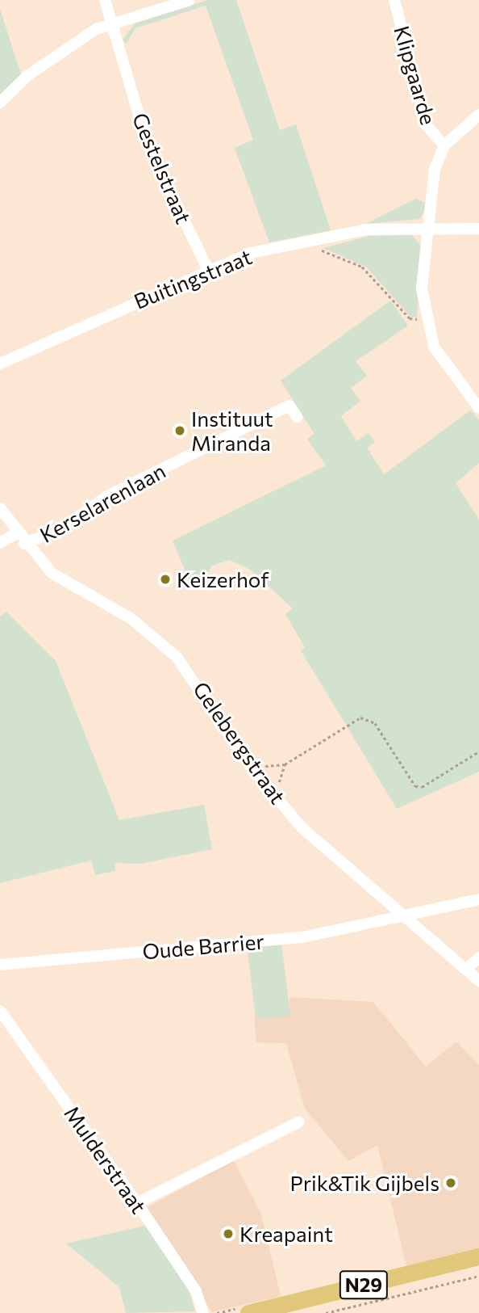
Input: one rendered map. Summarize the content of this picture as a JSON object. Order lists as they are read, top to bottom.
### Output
{
  "streets": {
    "main road": ["N29"],
    "street": [
      "Klipgaarde",
      "Gestelstraat",
      "Buitingstraat",
      "Kerselarenlaan",
      "Gelebergstraat",
      "Oude Barrier",
      "Mulderstraat"
    ]
  },
  "crossings": [
    ["Gestelstraat", "Buitingstraat"],
    ["Kerselarenlaan", "Gelebergstraat"],
    ["Gelebergstraat", "Oude Barrier"]
  ],
  "places": [
    "Instituut Miranda",
    "Keizerhof",
    "Prik&Tik Gijbels",
    "Kreapaint"
  ]
}
